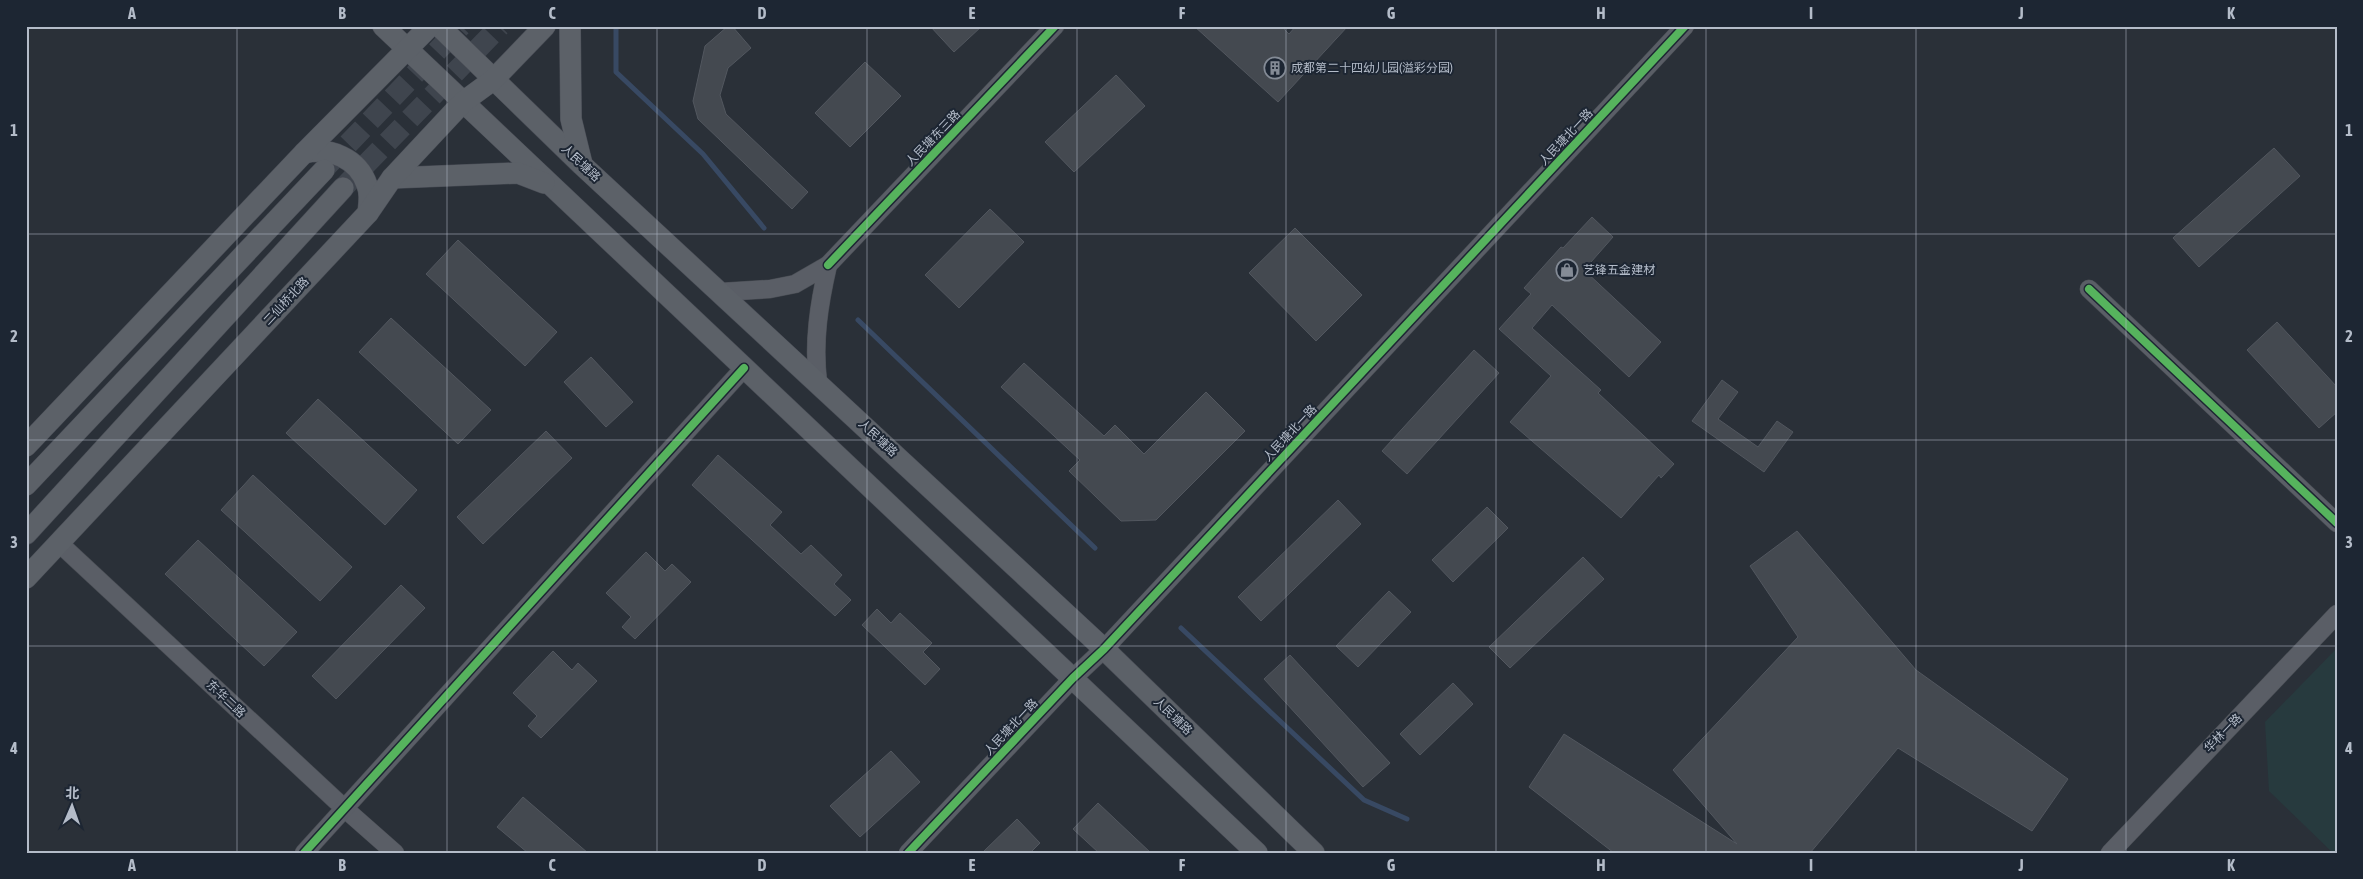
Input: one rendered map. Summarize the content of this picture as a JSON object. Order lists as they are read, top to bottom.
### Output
{
  "streets": {
    "main road": ["人民塘路", "二仙桥北路"],
    "street": [
      "人民塘北一路",
      "人民塘东三路",
      "东华二路",
      "华林一路"
    ]
  },
  "crossings": [
    ["人民塘北一路", "人民塘路"],
    ["人民塘东三路", "人民塘路"],
    ["人民塘路", "二仙桥北路"],
    ["二仙桥北路", "东华二路"]
  ],
  "places": {
    "building": ["成都第二十四幼儿园(溢彩分园)"],
    "shop": ["艺锋五金建材"]
  },
  "north": "top",
  "grid": {
    "columns": [
      "A",
      "B",
      "C",
      "D",
      "E",
      "F",
      "G",
      "H",
      "I",
      "J",
      "K"
    ],
    "rows": [
      "1",
      "2",
      "3",
      "4"
    ]
  }
}
